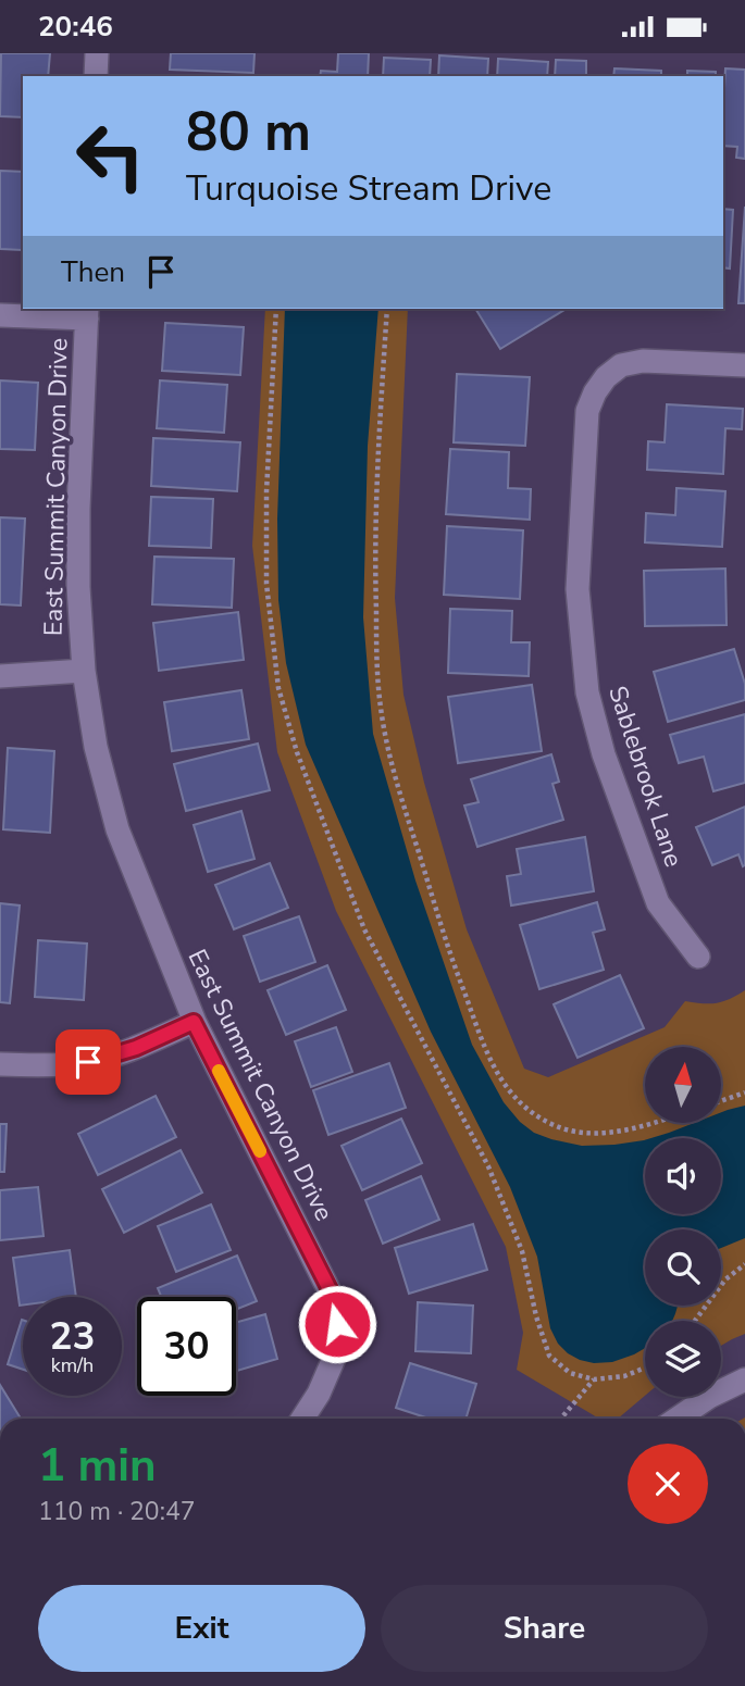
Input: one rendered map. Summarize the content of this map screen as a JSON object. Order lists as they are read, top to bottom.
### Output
{
  "streets": {
    "street": ["East Summit Canyon Drive", "Sablebrook Lane"]
  },
  "north": "top",
  "page": {
    "status": "20:46",
    "turn": ["80 m", "Turquoise Stream Drive"],
    "then": "Then",
    "speed": "23 km/h",
    "limit": "30",
    "heading": ["1 min", "110 m · 20:47"],
    "buttons": ["Exit", "Share"]
  }
}
